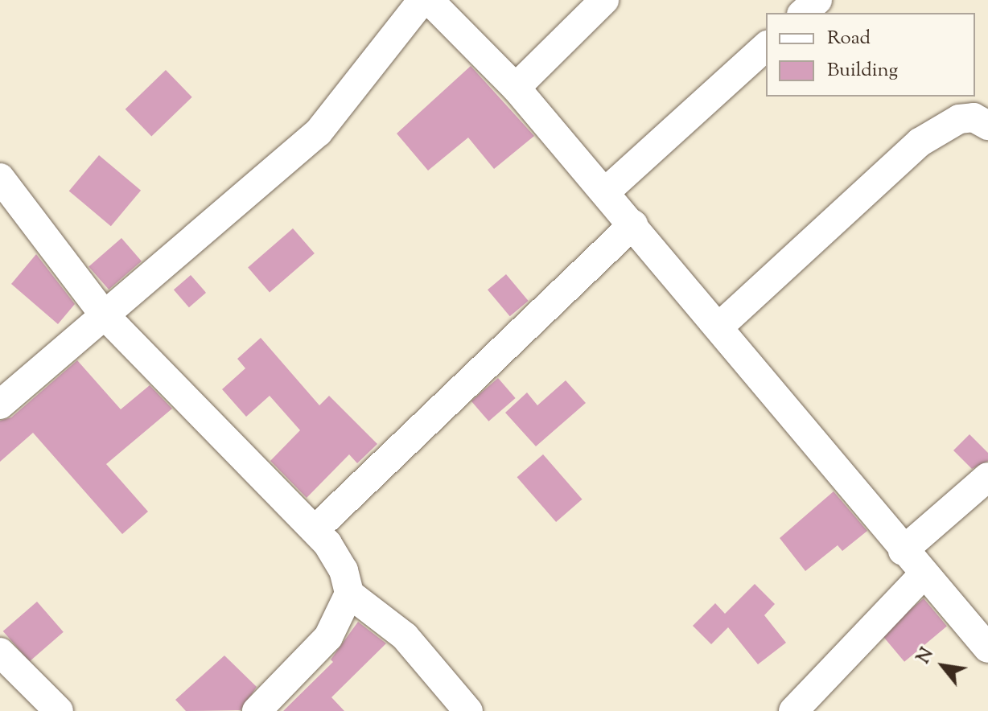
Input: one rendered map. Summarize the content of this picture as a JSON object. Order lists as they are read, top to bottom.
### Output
{
  "legend": ["Road", "Building"],
  "north": "top left"
}
